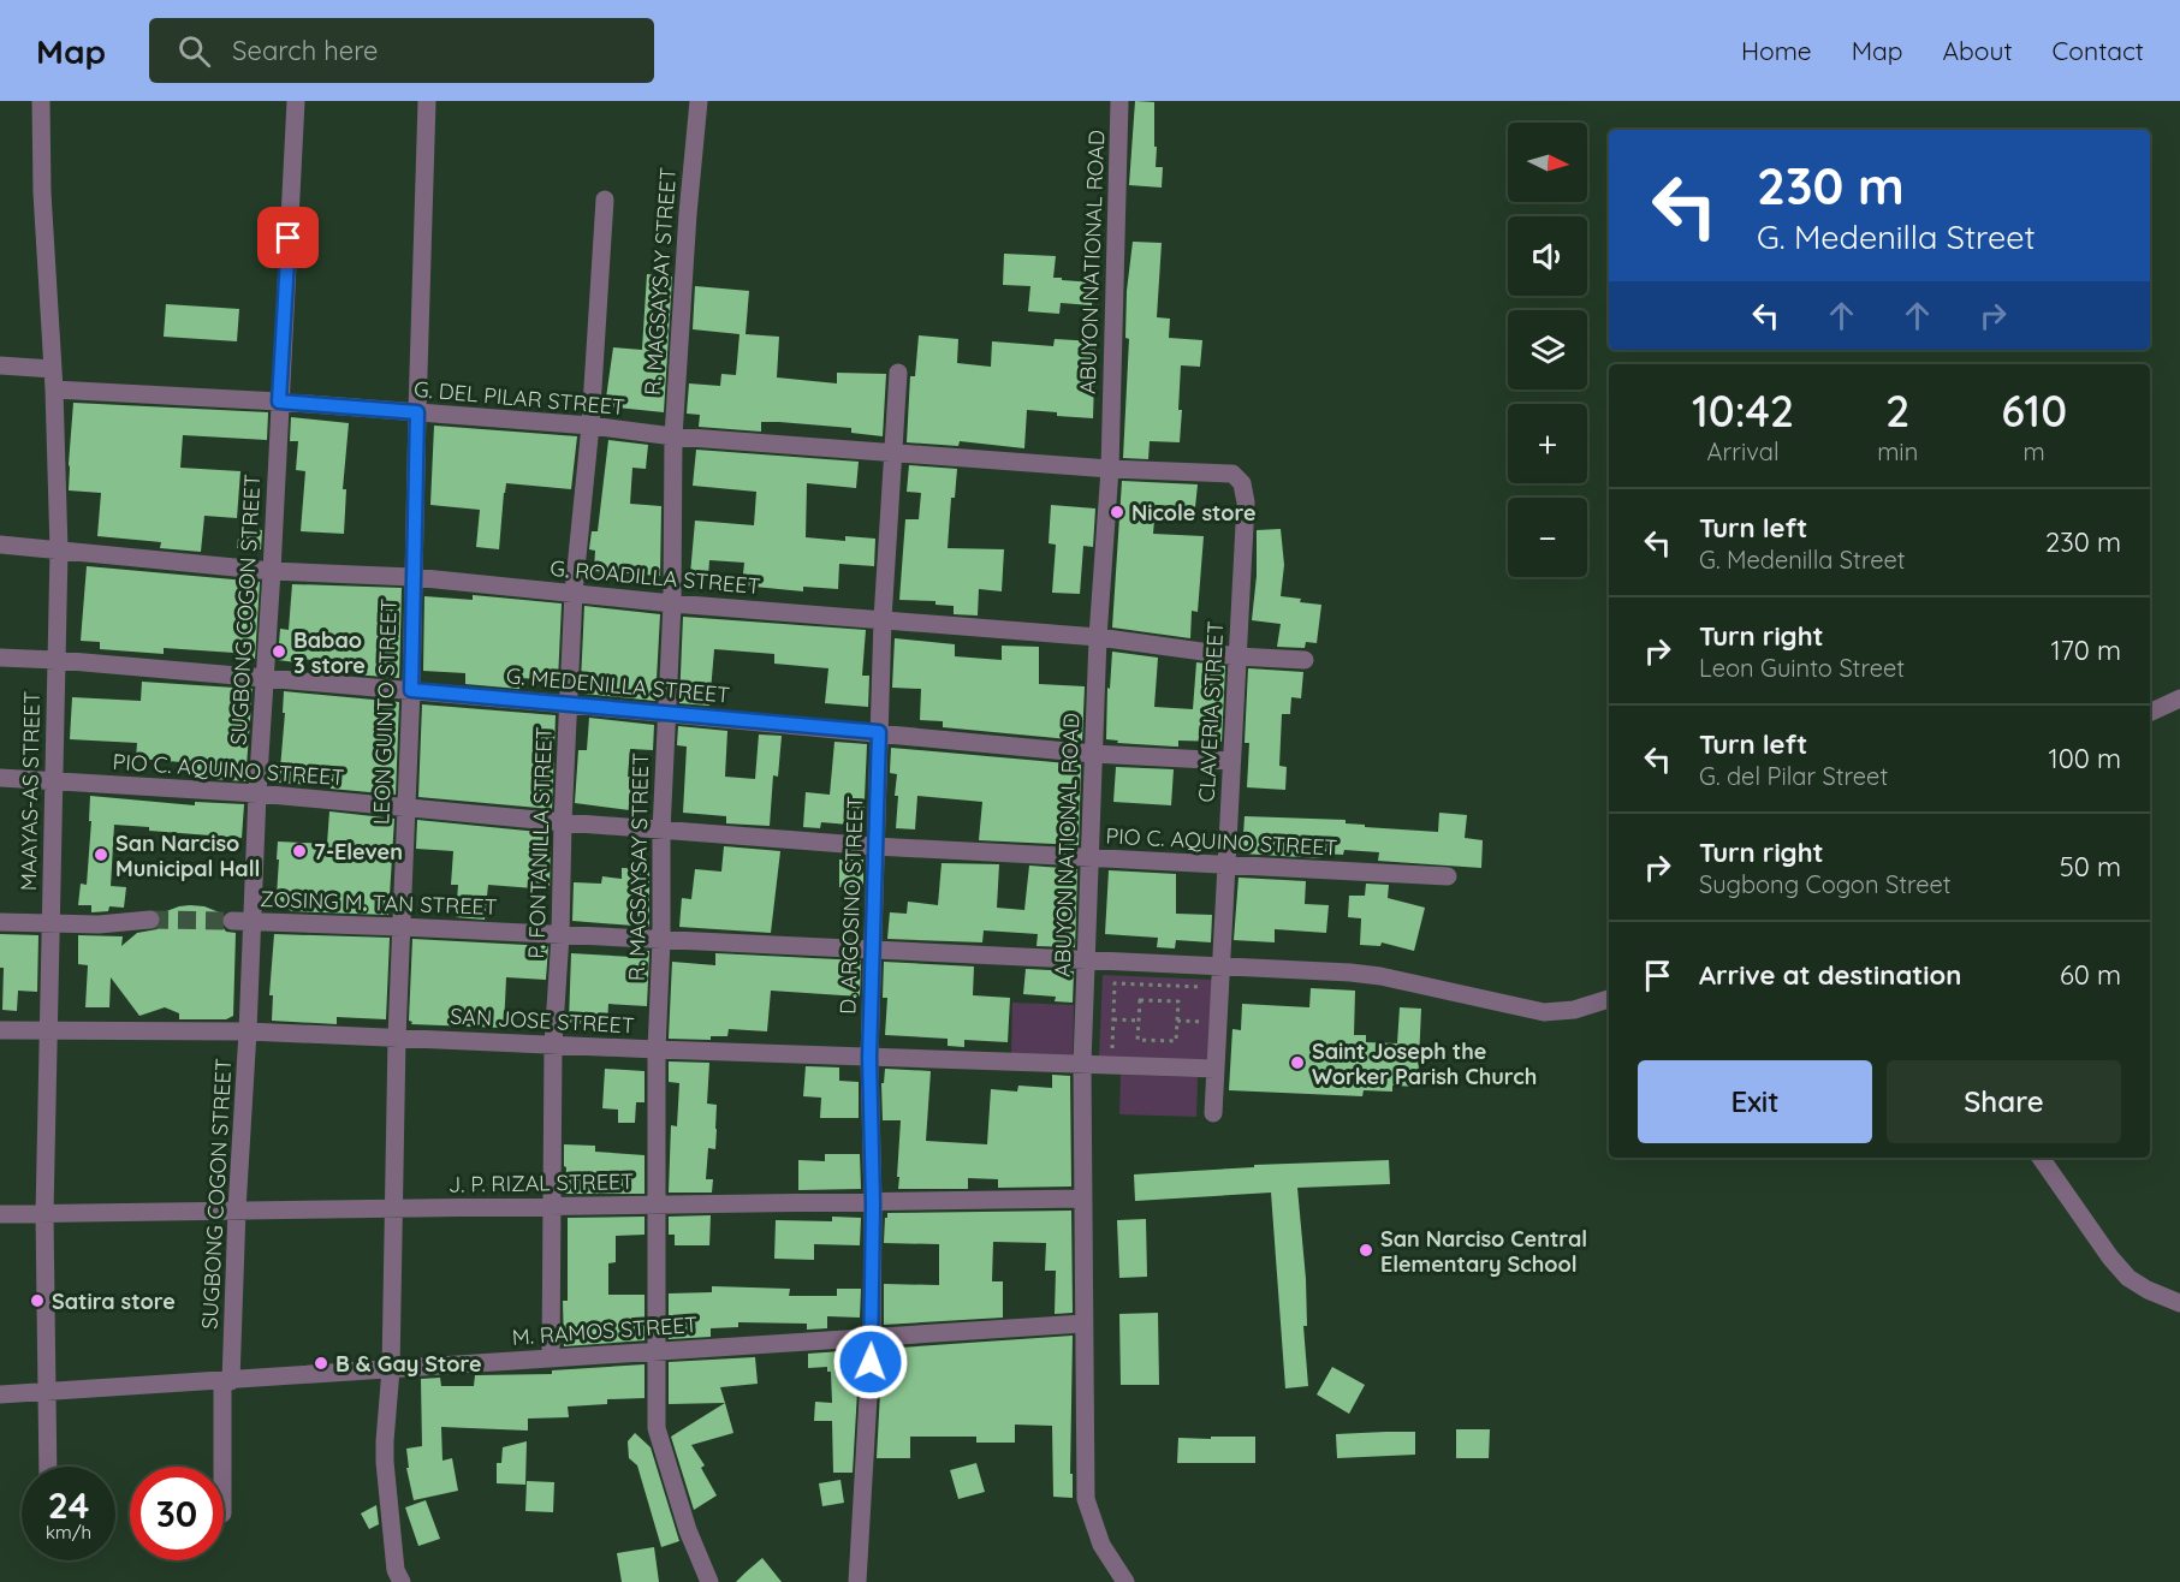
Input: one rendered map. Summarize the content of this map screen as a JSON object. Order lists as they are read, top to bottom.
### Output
{
  "streets": {
    "street": [
      "ABUYON NATIONAL ROAD",
      "R. MAGSAYSAY STREET",
      "G. DEL PILAR STREET",
      "G. ROADILLA STREET",
      "SUGBONG COGON STREET",
      "G. MEDENILLA STREET",
      "LEON GUINTO STREET",
      "CLAVERIA STREET",
      "PIO C. AQUINO STREET",
      "MAAYAS-AS STREET",
      "P. FONTANILLA STREET",
      "ZOSING M. TAN STREET",
      "D. ARGOSINO STREET",
      "SAN JOSE STREET",
      "J. P. RIZAL STREET",
      "M. RAMOS STREET"
    ]
  },
  "crossings": [
    ["ABUYON NATIONAL ROAD", "G. DEL PILAR STREET"],
    ["ABUYON NATIONAL ROAD", "G. ROADILLA STREET"],
    ["ABUYON NATIONAL ROAD", "G. MEDENILLA STREET"],
    ["ABUYON NATIONAL ROAD", "PIO C. AQUINO STREET"],
    ["ABUYON NATIONAL ROAD", "ZOSING M. TAN STREET"],
    ["ABUYON NATIONAL ROAD", "SAN JOSE STREET"],
    ["ABUYON NATIONAL ROAD", "J. P. RIZAL STREET"],
    ["ABUYON NATIONAL ROAD", "M. RAMOS STREET"],
    ["R. MAGSAYSAY STREET", "G. DEL PILAR STREET"],
    ["R. MAGSAYSAY STREET", "G. ROADILLA STREET"],
    ["R. MAGSAYSAY STREET", "G. MEDENILLA STREET"],
    ["R. MAGSAYSAY STREET", "PIO C. AQUINO STREET"],
    ["R. MAGSAYSAY STREET", "ZOSING M. TAN STREET"],
    ["R. MAGSAYSAY STREET", "SAN JOSE STREET"],
    ["R. MAGSAYSAY STREET", "J. P. RIZAL STREET"],
    ["R. MAGSAYSAY STREET", "M. RAMOS STREET"],
    ["G. DEL PILAR STREET", "SUGBONG COGON STREET"],
    ["G. DEL PILAR STREET", "LEON GUINTO STREET"],
    ["G. DEL PILAR STREET", "CLAVERIA STREET"],
    ["G. DEL PILAR STREET", "MAAYAS-AS STREET"],
    ["G. DEL PILAR STREET", "P. FONTANILLA STREET"],
    ["G. DEL PILAR STREET", "D. ARGOSINO STREET"],
    ["G. ROADILLA STREET", "SUGBONG COGON STREET"],
    ["G. ROADILLA STREET", "LEON GUINTO STREET"],
    ["G. ROADILLA STREET", "CLAVERIA STREET"],
    ["G. ROADILLA STREET", "MAAYAS-AS STREET"],
    ["G. ROADILLA STREET", "P. FONTANILLA STREET"],
    ["G. ROADILLA STREET", "D. ARGOSINO STREET"],
    ["SUGBONG COGON STREET", "G. MEDENILLA STREET"],
    ["SUGBONG COGON STREET", "PIO C. AQUINO STREET"],
    ["SUGBONG COGON STREET", "ZOSING M. TAN STREET"],
    ["SUGBONG COGON STREET", "SAN JOSE STREET"],
    ["SUGBONG COGON STREET", "J. P. RIZAL STREET"],
    ["SUGBONG COGON STREET", "M. RAMOS STREET"],
    ["G. MEDENILLA STREET", "LEON GUINTO STREET"],
    ["G. MEDENILLA STREET", "CLAVERIA STREET"],
    ["G. MEDENILLA STREET", "MAAYAS-AS STREET"],
    ["G. MEDENILLA STREET", "P. FONTANILLA STREET"],
    ["G. MEDENILLA STREET", "D. ARGOSINO STREET"],
    ["LEON GUINTO STREET", "PIO C. AQUINO STREET"],
    ["LEON GUINTO STREET", "ZOSING M. TAN STREET"],
    ["LEON GUINTO STREET", "SAN JOSE STREET"],
    ["LEON GUINTO STREET", "J. P. RIZAL STREET"],
    ["LEON GUINTO STREET", "M. RAMOS STREET"],
    ["CLAVERIA STREET", "PIO C. AQUINO STREET"],
    ["CLAVERIA STREET", "ZOSING M. TAN STREET"],
    ["CLAVERIA STREET", "SAN JOSE STREET"],
    ["PIO C. AQUINO STREET", "MAAYAS-AS STREET"],
    ["PIO C. AQUINO STREET", "P. FONTANILLA STREET"],
    ["PIO C. AQUINO STREET", "D. ARGOSINO STREET"],
    ["MAAYAS-AS STREET", "SAN JOSE STREET"],
    ["MAAYAS-AS STREET", "J. P. RIZAL STREET"],
    ["MAAYAS-AS STREET", "M. RAMOS STREET"],
    ["P. FONTANILLA STREET", "ZOSING M. TAN STREET"],
    ["P. FONTANILLA STREET", "SAN JOSE STREET"],
    ["P. FONTANILLA STREET", "J. P. RIZAL STREET"],
    ["P. FONTANILLA STREET", "M. RAMOS STREET"],
    ["ZOSING M. TAN STREET", "D. ARGOSINO STREET"],
    ["D. ARGOSINO STREET", "SAN JOSE STREET"],
    ["D. ARGOSINO STREET", "J. P. RIZAL STREET"],
    ["D. ARGOSINO STREET", "M. RAMOS STREET"]
  ],
  "places": [
    "Nicole store",
    "Babao 3 store",
    "7-Eleven",
    "San Narciso Municipal Hall",
    "Saint Joseph the Worker Parish Church",
    "San Narciso Central Elementary School",
    "Satira store",
    "B & Gay Store"
  ],
  "north": "right",
  "page": {
    "header": "Map",
    "search": "Search here",
    "nav": [
      "Home",
      "Map",
      "About",
      "Contact"
    ],
    "map_buttons": ["+", "−"],
    "turn": ["230 m", "G. Medenilla Street"],
    "eta": [
      "10:42",
      "Arrival",
      "2",
      "min",
      "610",
      "m"
    ],
    "list": [
      {
        "name": "Turn left",
        "note": "G. Medenilla Street",
        "value": "230 m"
      },
      {
        "name": "Turn right",
        "note": "Leon Guinto Street",
        "value": "170 m"
      },
      {
        "name": "Turn left",
        "note": "G. del Pilar Street",
        "value": "100 m"
      },
      {
        "name": "Turn right",
        "note": "Sugbong Cogon Street",
        "value": "50 m"
      },
      {
        "name": "Arrive at destination",
        "value": "60 m"
      }
    ],
    "buttons": ["Exit", "Share"],
    "speed": "24 km/h",
    "limit": "30"
  }
}
